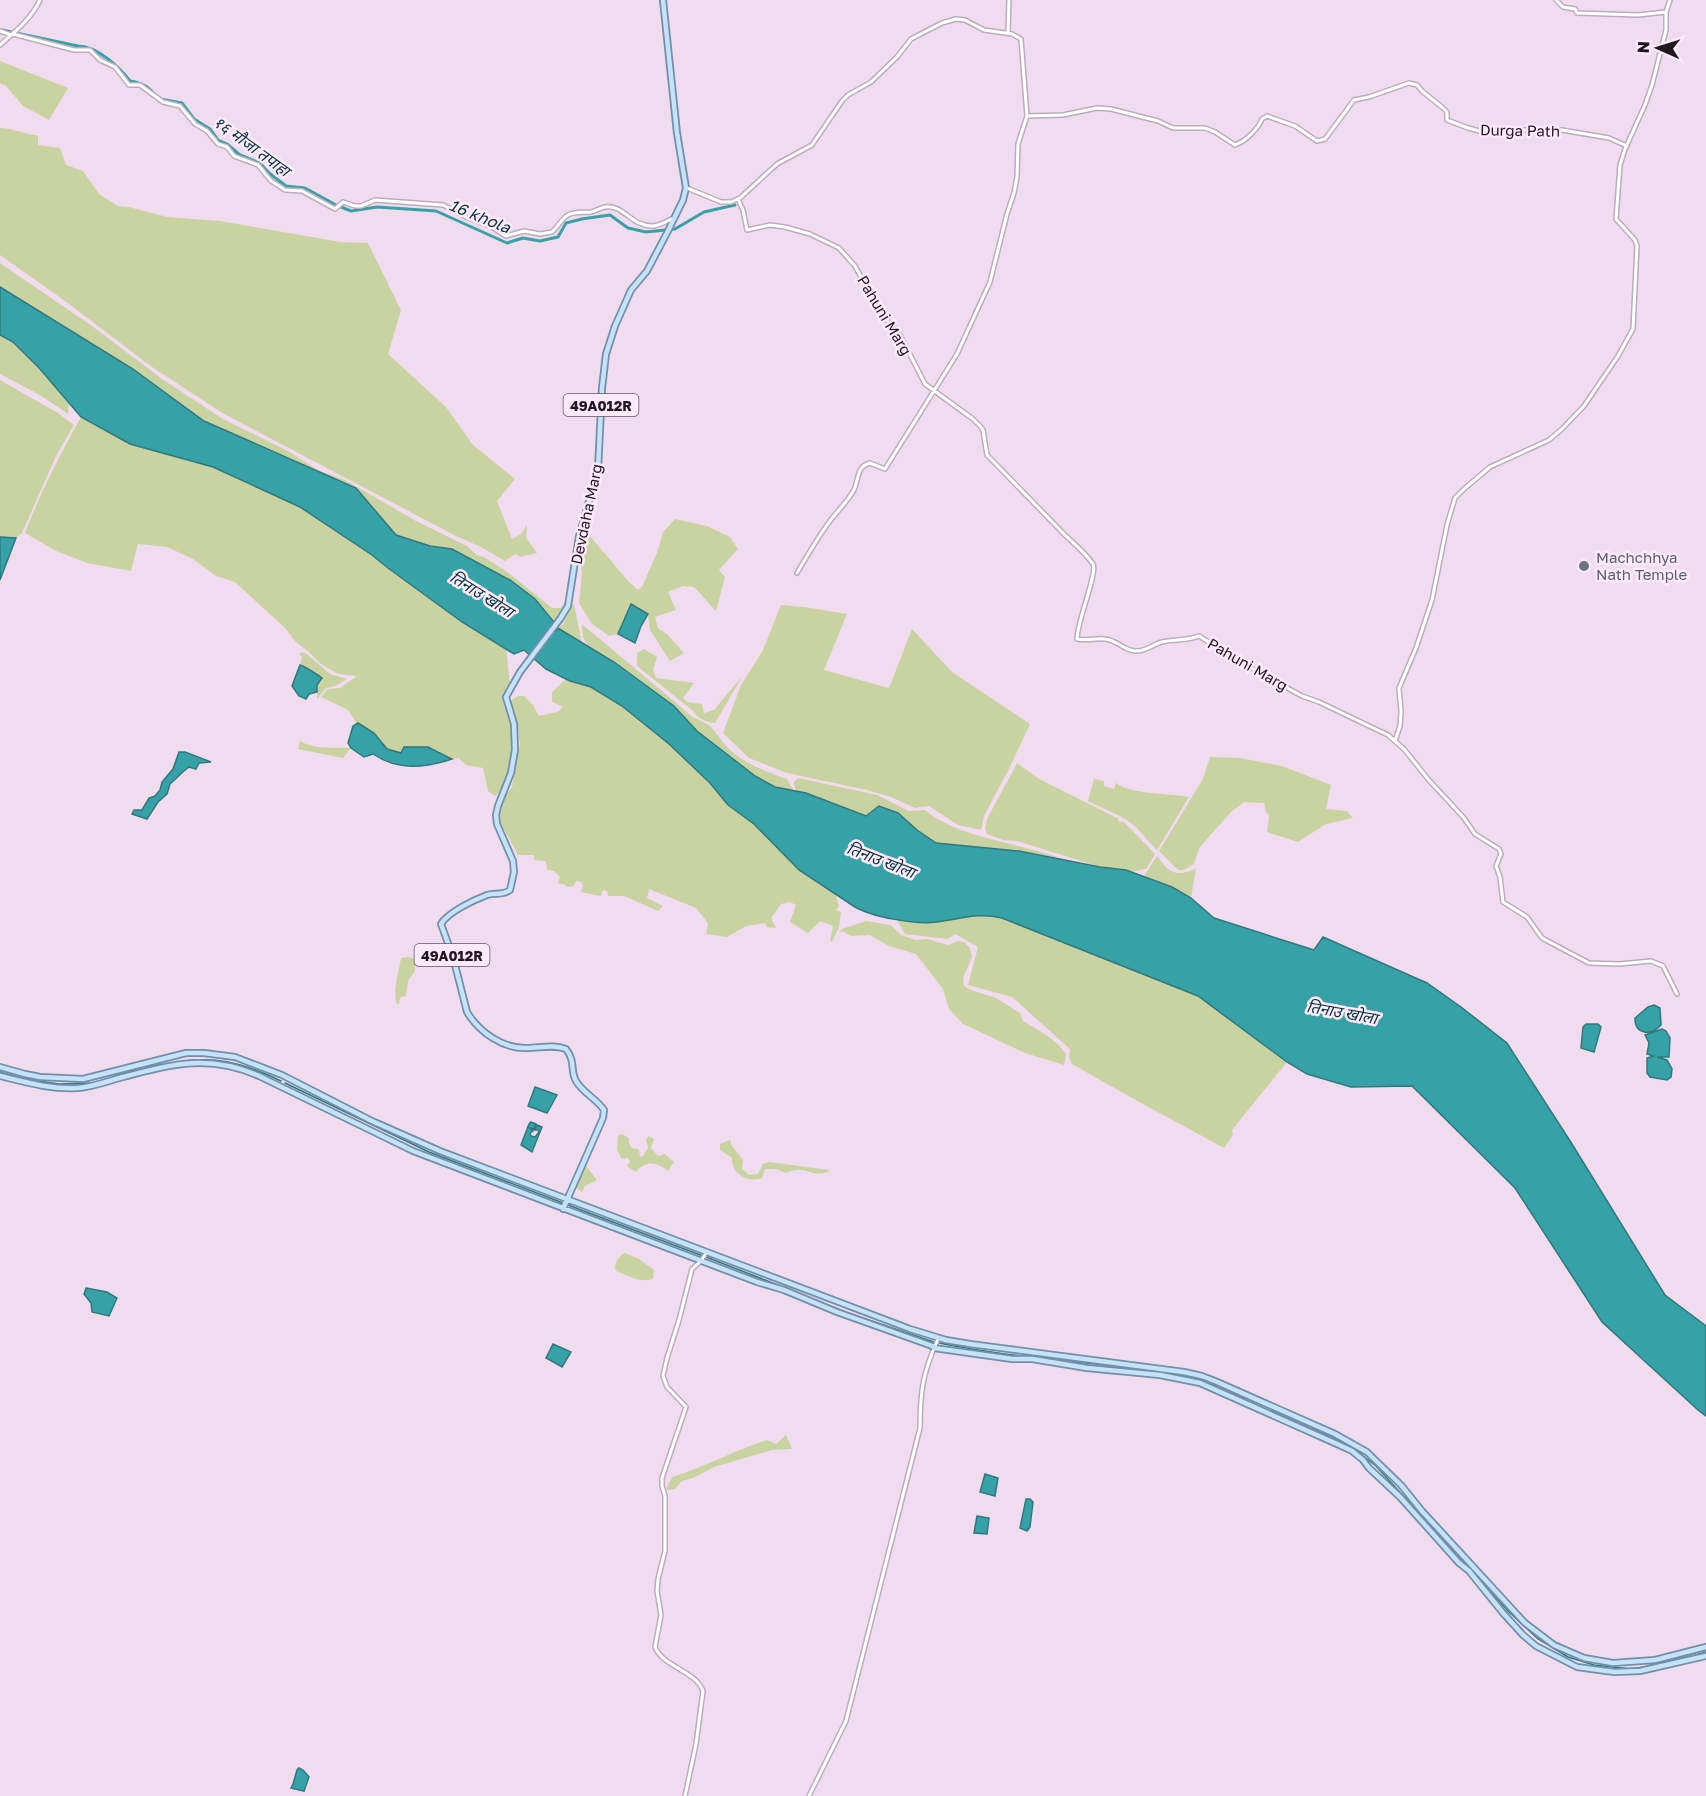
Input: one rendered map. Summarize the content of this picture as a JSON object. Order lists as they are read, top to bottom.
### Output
{
  "streets": {
    "main road": ["49A012R", "Devdaha Marg"],
    "street": ["Durga Path", "Pahuni Marg"]
  },
  "water": ["१६ मौजा तपाहा", "16 khola", "तिनाउ खोला"],
  "places": ["Machchhya Nath Temple"],
  "north": "left"
}
